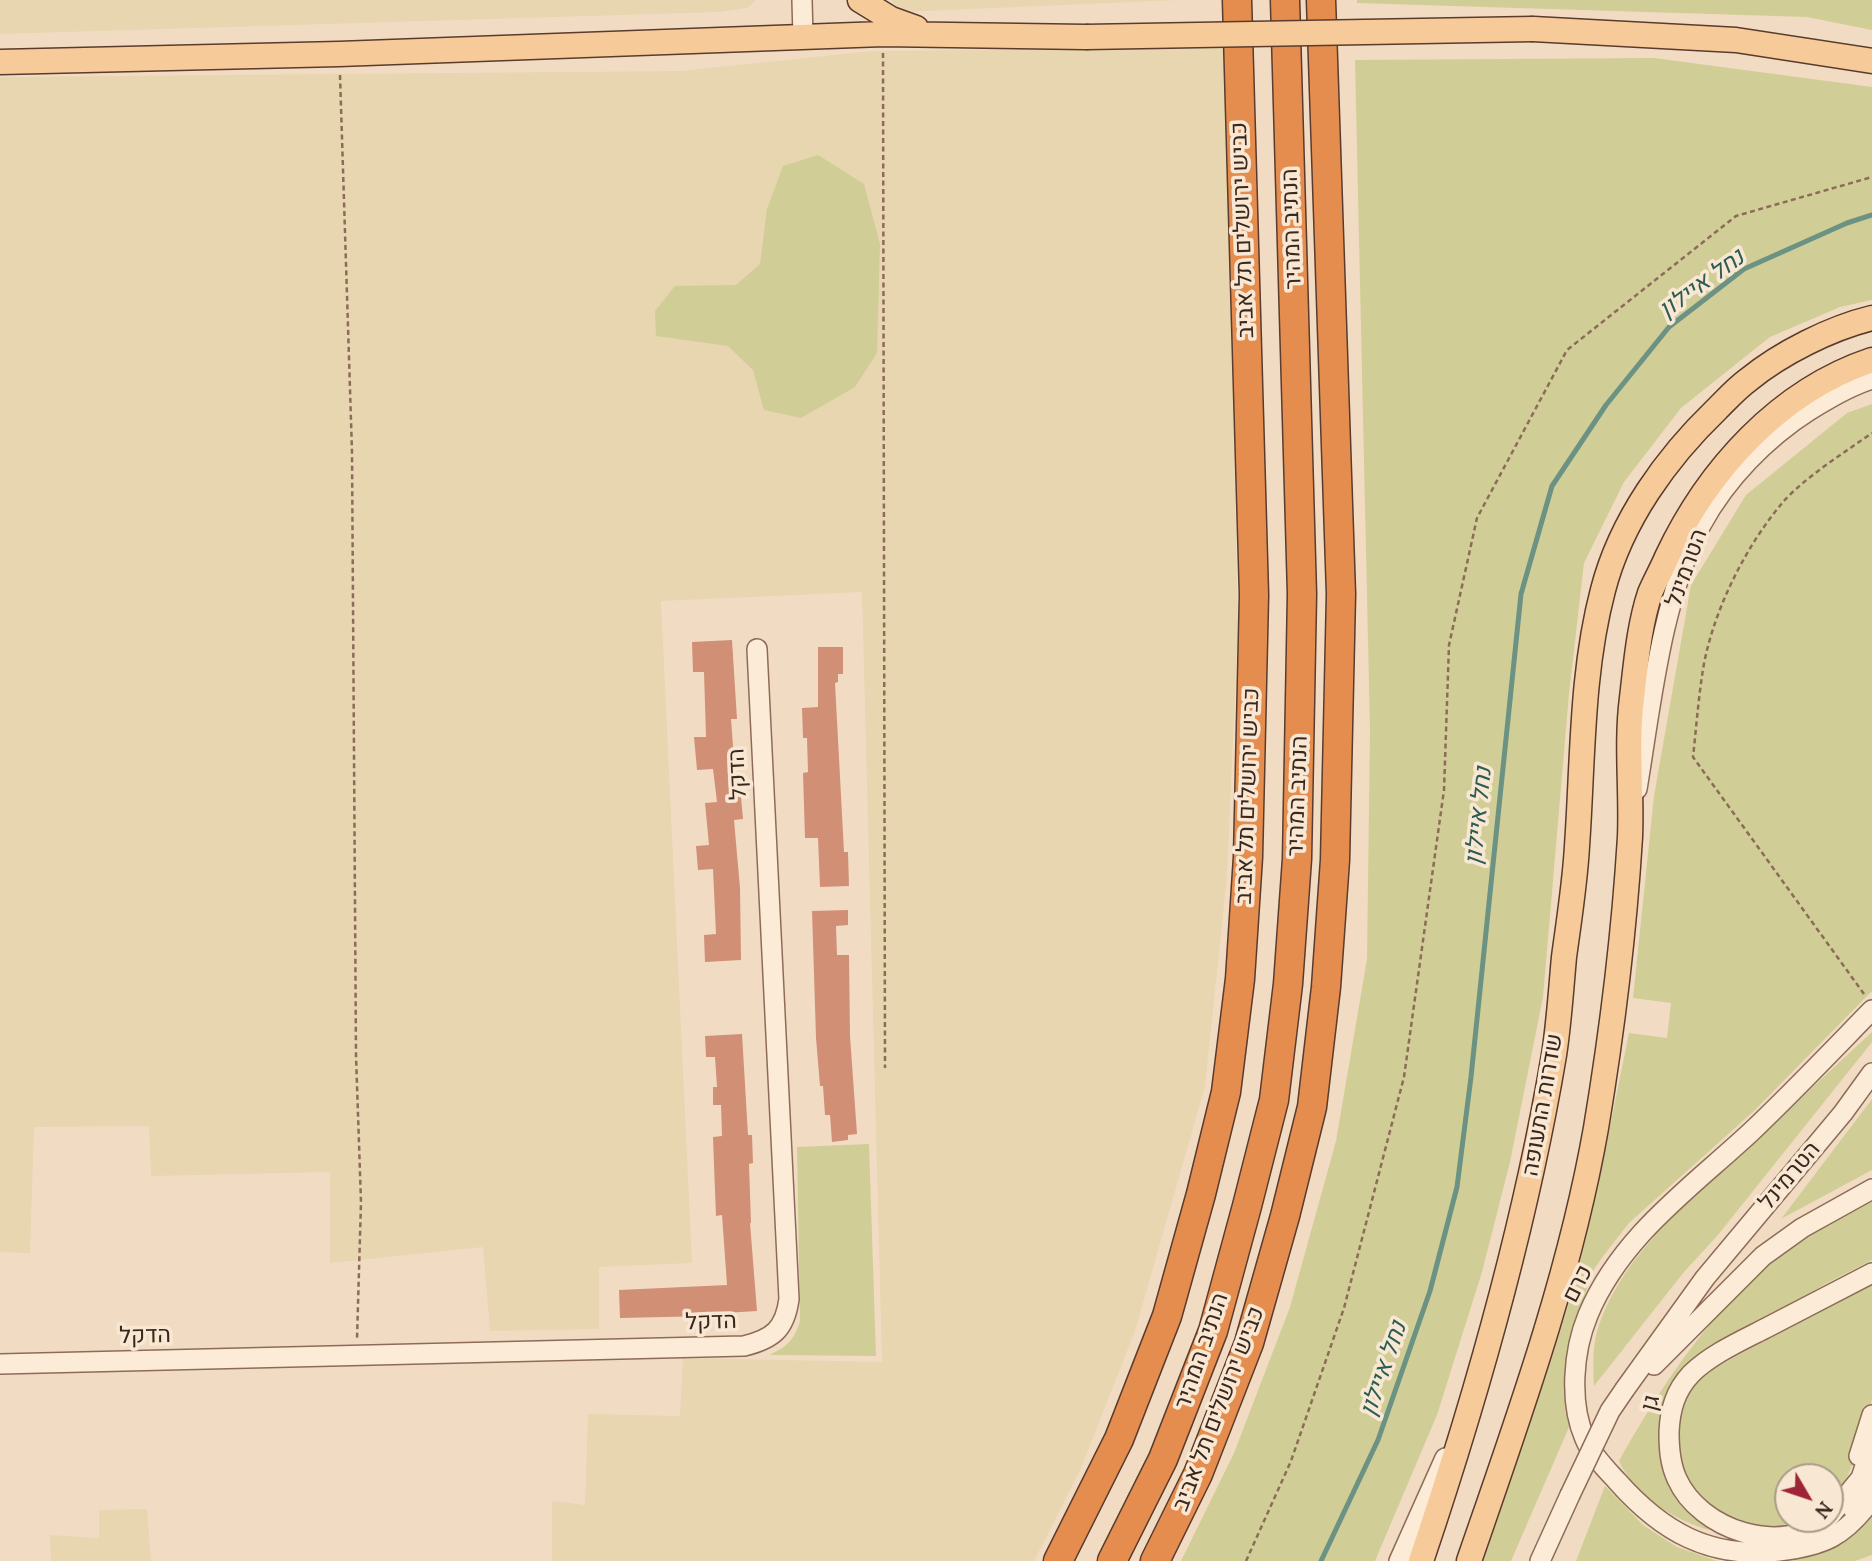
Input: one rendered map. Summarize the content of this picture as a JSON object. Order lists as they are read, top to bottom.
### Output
{
  "streets": {
    "highway": ["הנתיב המהיר", "כביש ירושלים תל אביב"],
    "main road": ["שדרות התעופה"],
    "street": [
      "הטרמינל",
      "הדקל",
      "כרם",
      "גן"
    ]
  },
  "crossings": [
    ["כרם", "גן"]
  ],
  "water": ["נחל איילון"],
  "north": "bottom right"
}
